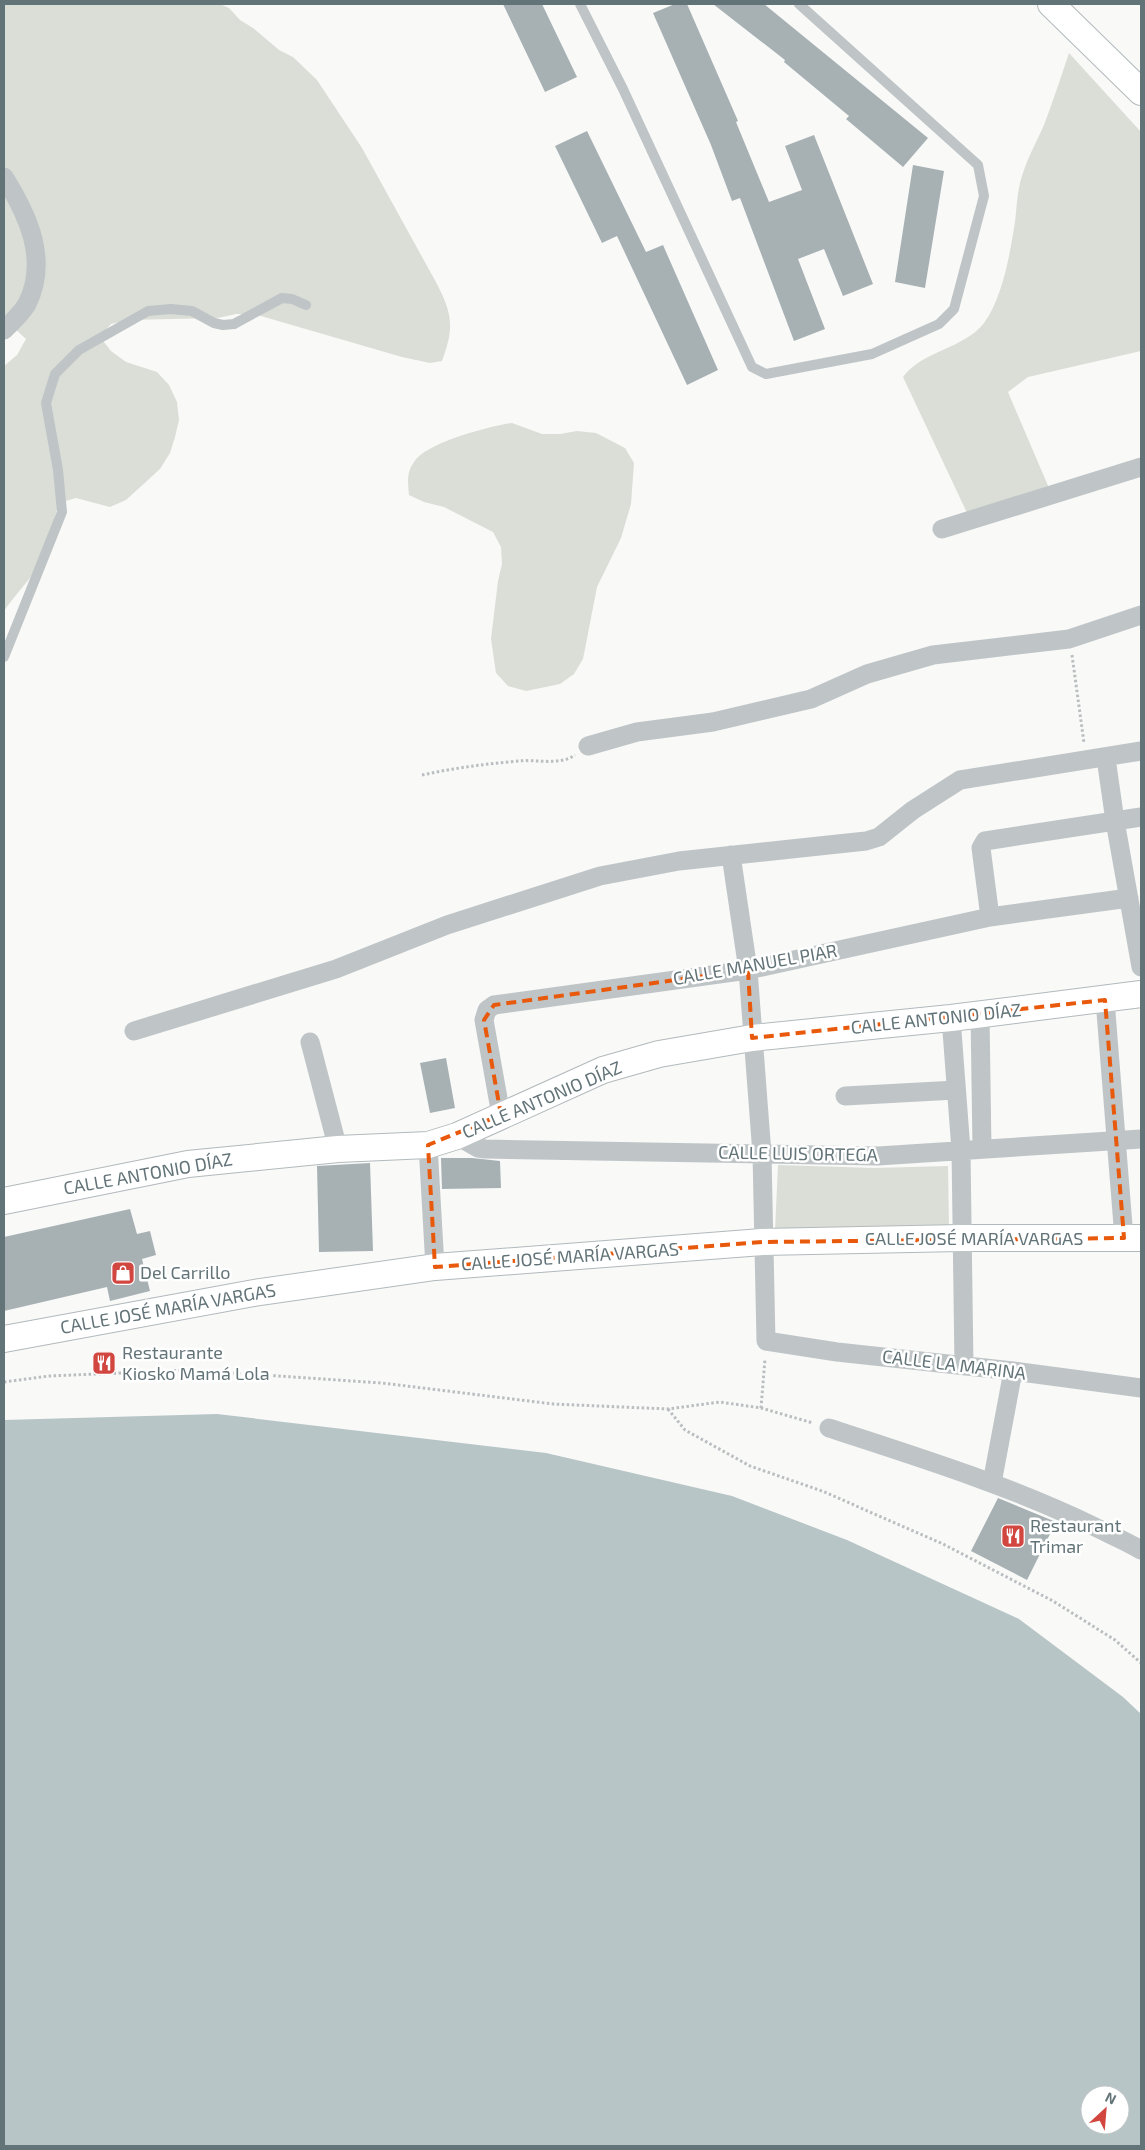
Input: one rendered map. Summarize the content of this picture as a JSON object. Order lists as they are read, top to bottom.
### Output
{
  "streets": {
    "street": [
      "CALLE MANUEL PIAR",
      "CALLE ANTONIO DÍAZ",
      "CALLE LUIS ORTEGA",
      "CALLE JOSÉ MARÍA VARGAS",
      "CALLE LA MARINA"
    ]
  },
  "crossings": [
    ["CALLE MANUEL PIAR", "CALLE ANTONIO DÍAZ"],
    ["CALLE ANTONIO DÍAZ", "CALLE LUIS ORTEGA"]
  ],
  "places": {
    "shop": ["Del Carrillo"],
    "restaurant": ["Restaurante Kiosko Mamá Lola", "Restaurant Trimar"]
  },
  "north": "top right"
}
